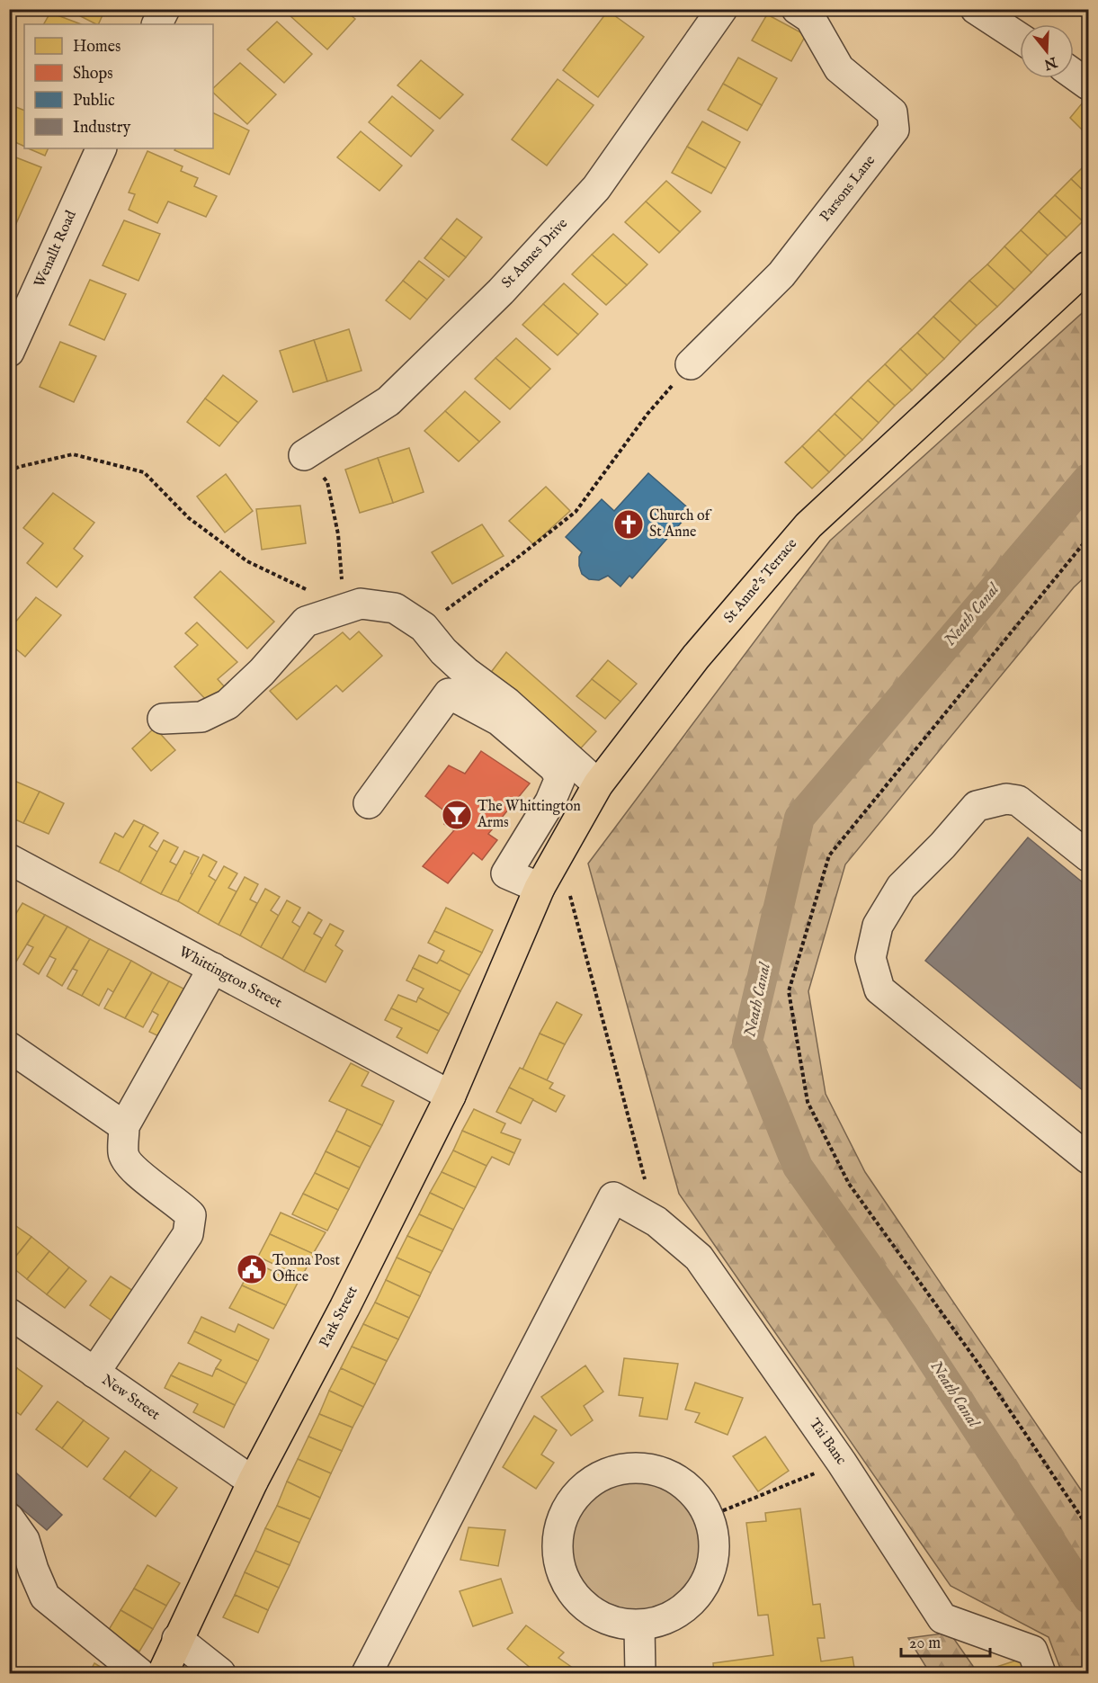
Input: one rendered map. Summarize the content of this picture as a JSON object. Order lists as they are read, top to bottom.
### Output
{
  "streets": {
    "main road": ["St Anne's Terrace", "Park Street"],
    "street": [
      "Parsons Lane",
      "Wenallt Road",
      "St Annes Drive",
      "Whittington Street",
      "New Street",
      "Tai Banc"
    ]
  },
  "crossings": [
    ["St Anne's Terrace", "Park Street"],
    ["Whittington Street", "Park Street"],
    ["Park Street", "New Street"]
  ],
  "water": ["Neath Canal"],
  "places": {
    "church": ["Church of St Anne"],
    "bar": ["The Whittington Arms"],
    "public building": ["Tonna Post Office"]
  },
  "legend": [
    "Homes",
    "Shops",
    "Public",
    "Industry"
  ],
  "scale_bar": "20 m",
  "north": "bottom"
}
